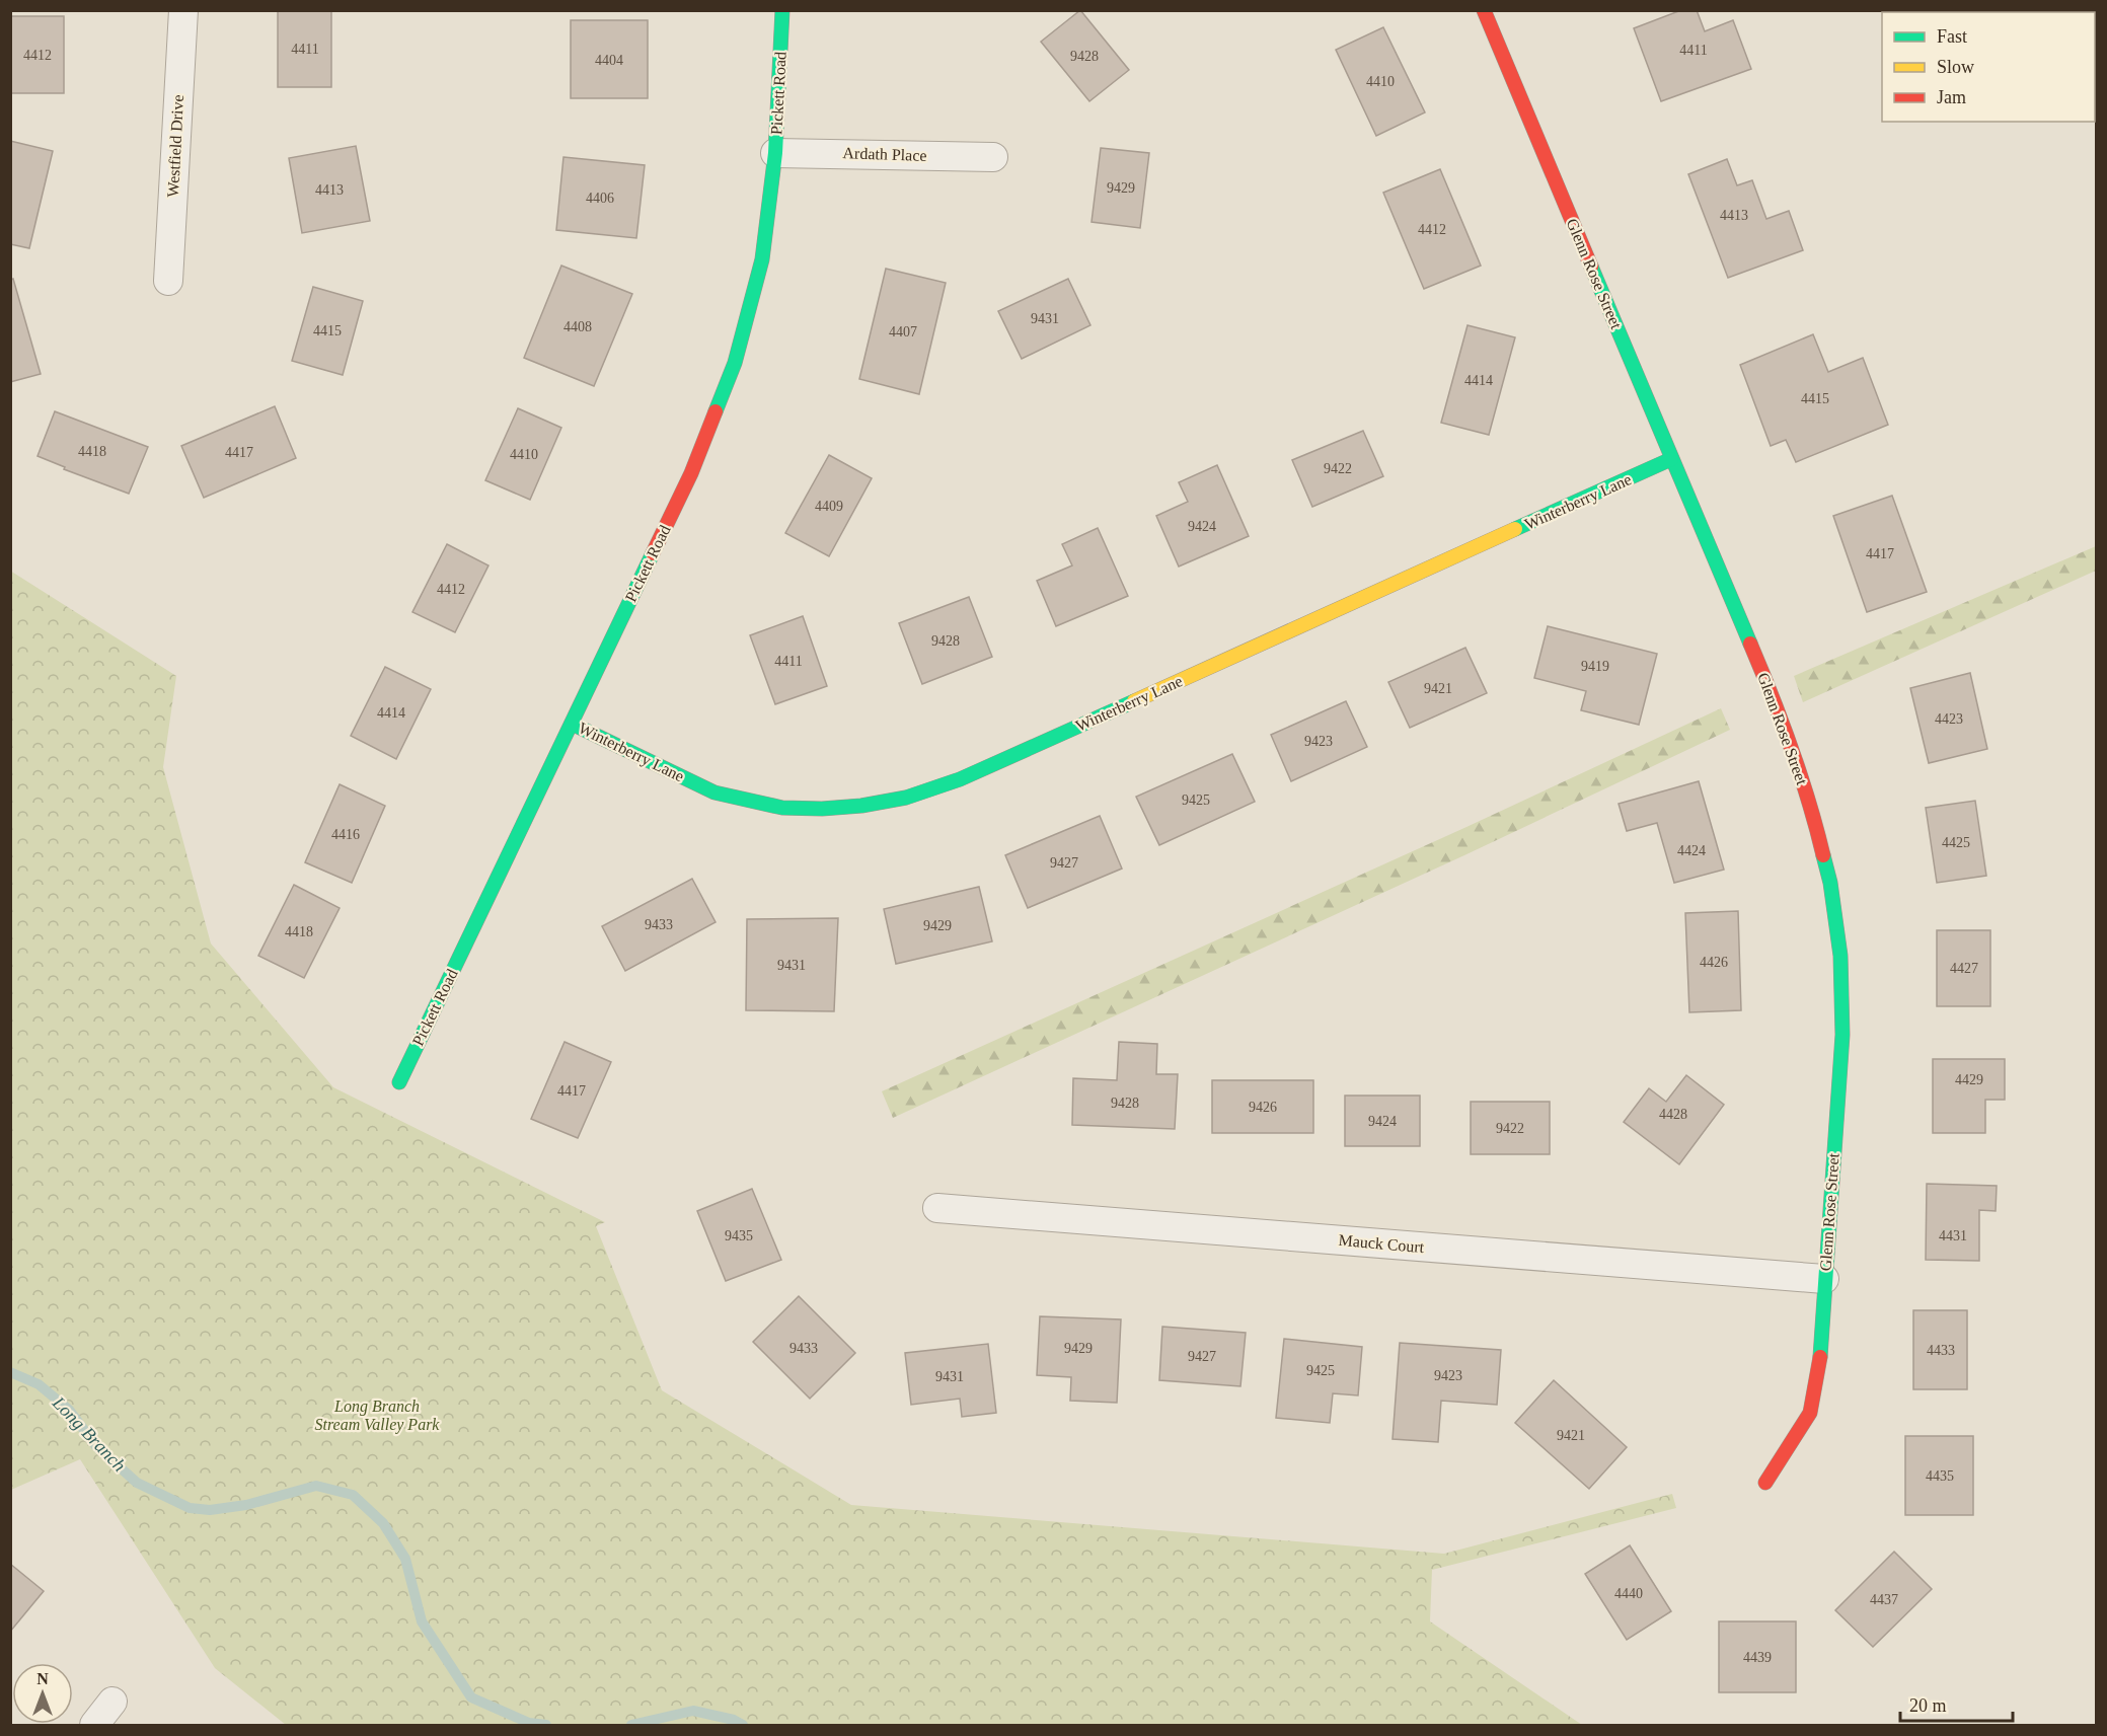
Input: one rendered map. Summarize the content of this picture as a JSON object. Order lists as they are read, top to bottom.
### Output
{
  "streets": {
    "street": [
      "Pickett Road",
      "Westfield Drive",
      "Ardath Place",
      "Glenn Rose Street",
      "Winterberry Lane",
      "Mauck Court"
    ]
  },
  "crossings": [
    ["Pickett Road", "Ardath Place"],
    ["Pickett Road", "Winterberry Lane"],
    ["Glenn Rose Street", "Winterberry Lane"],
    ["Glenn Rose Street", "Mauck Court"]
  ],
  "water": ["Long Branch"],
  "parks": ["Long Branch Stream Valley Park"],
  "house_numbers": [
    "4411",
    "4411",
    "4412",
    "9428",
    "4404",
    "4410",
    "9429",
    "4413",
    "4406",
    "4413",
    "4412",
    "9431",
    "4408",
    "4415",
    "4407",
    "4414",
    "4415",
    "4418",
    "4417",
    "4410",
    "9422",
    "4409",
    "9424",
    "4417",
    "4412",
    "9428",
    "4411",
    "9419",
    "9421",
    "4414",
    "4423",
    "9423",
    "9425",
    "4416",
    "4425",
    "4424",
    "9427",
    "9433",
    "9429",
    "4418",
    "4426",
    "9431",
    "4427",
    "4429",
    "4417",
    "9428",
    "9426",
    "4428",
    "9424",
    "9422",
    "9435",
    "4431",
    "9433",
    "9429",
    "4433",
    "9427",
    "9425",
    "9423",
    "9431",
    "9421",
    "4435",
    "4440",
    "4437",
    "4439"
  ],
  "legend": ["Fast", "Slow", "Jam"],
  "scale_bar": "20 m",
  "north": "top"
}
